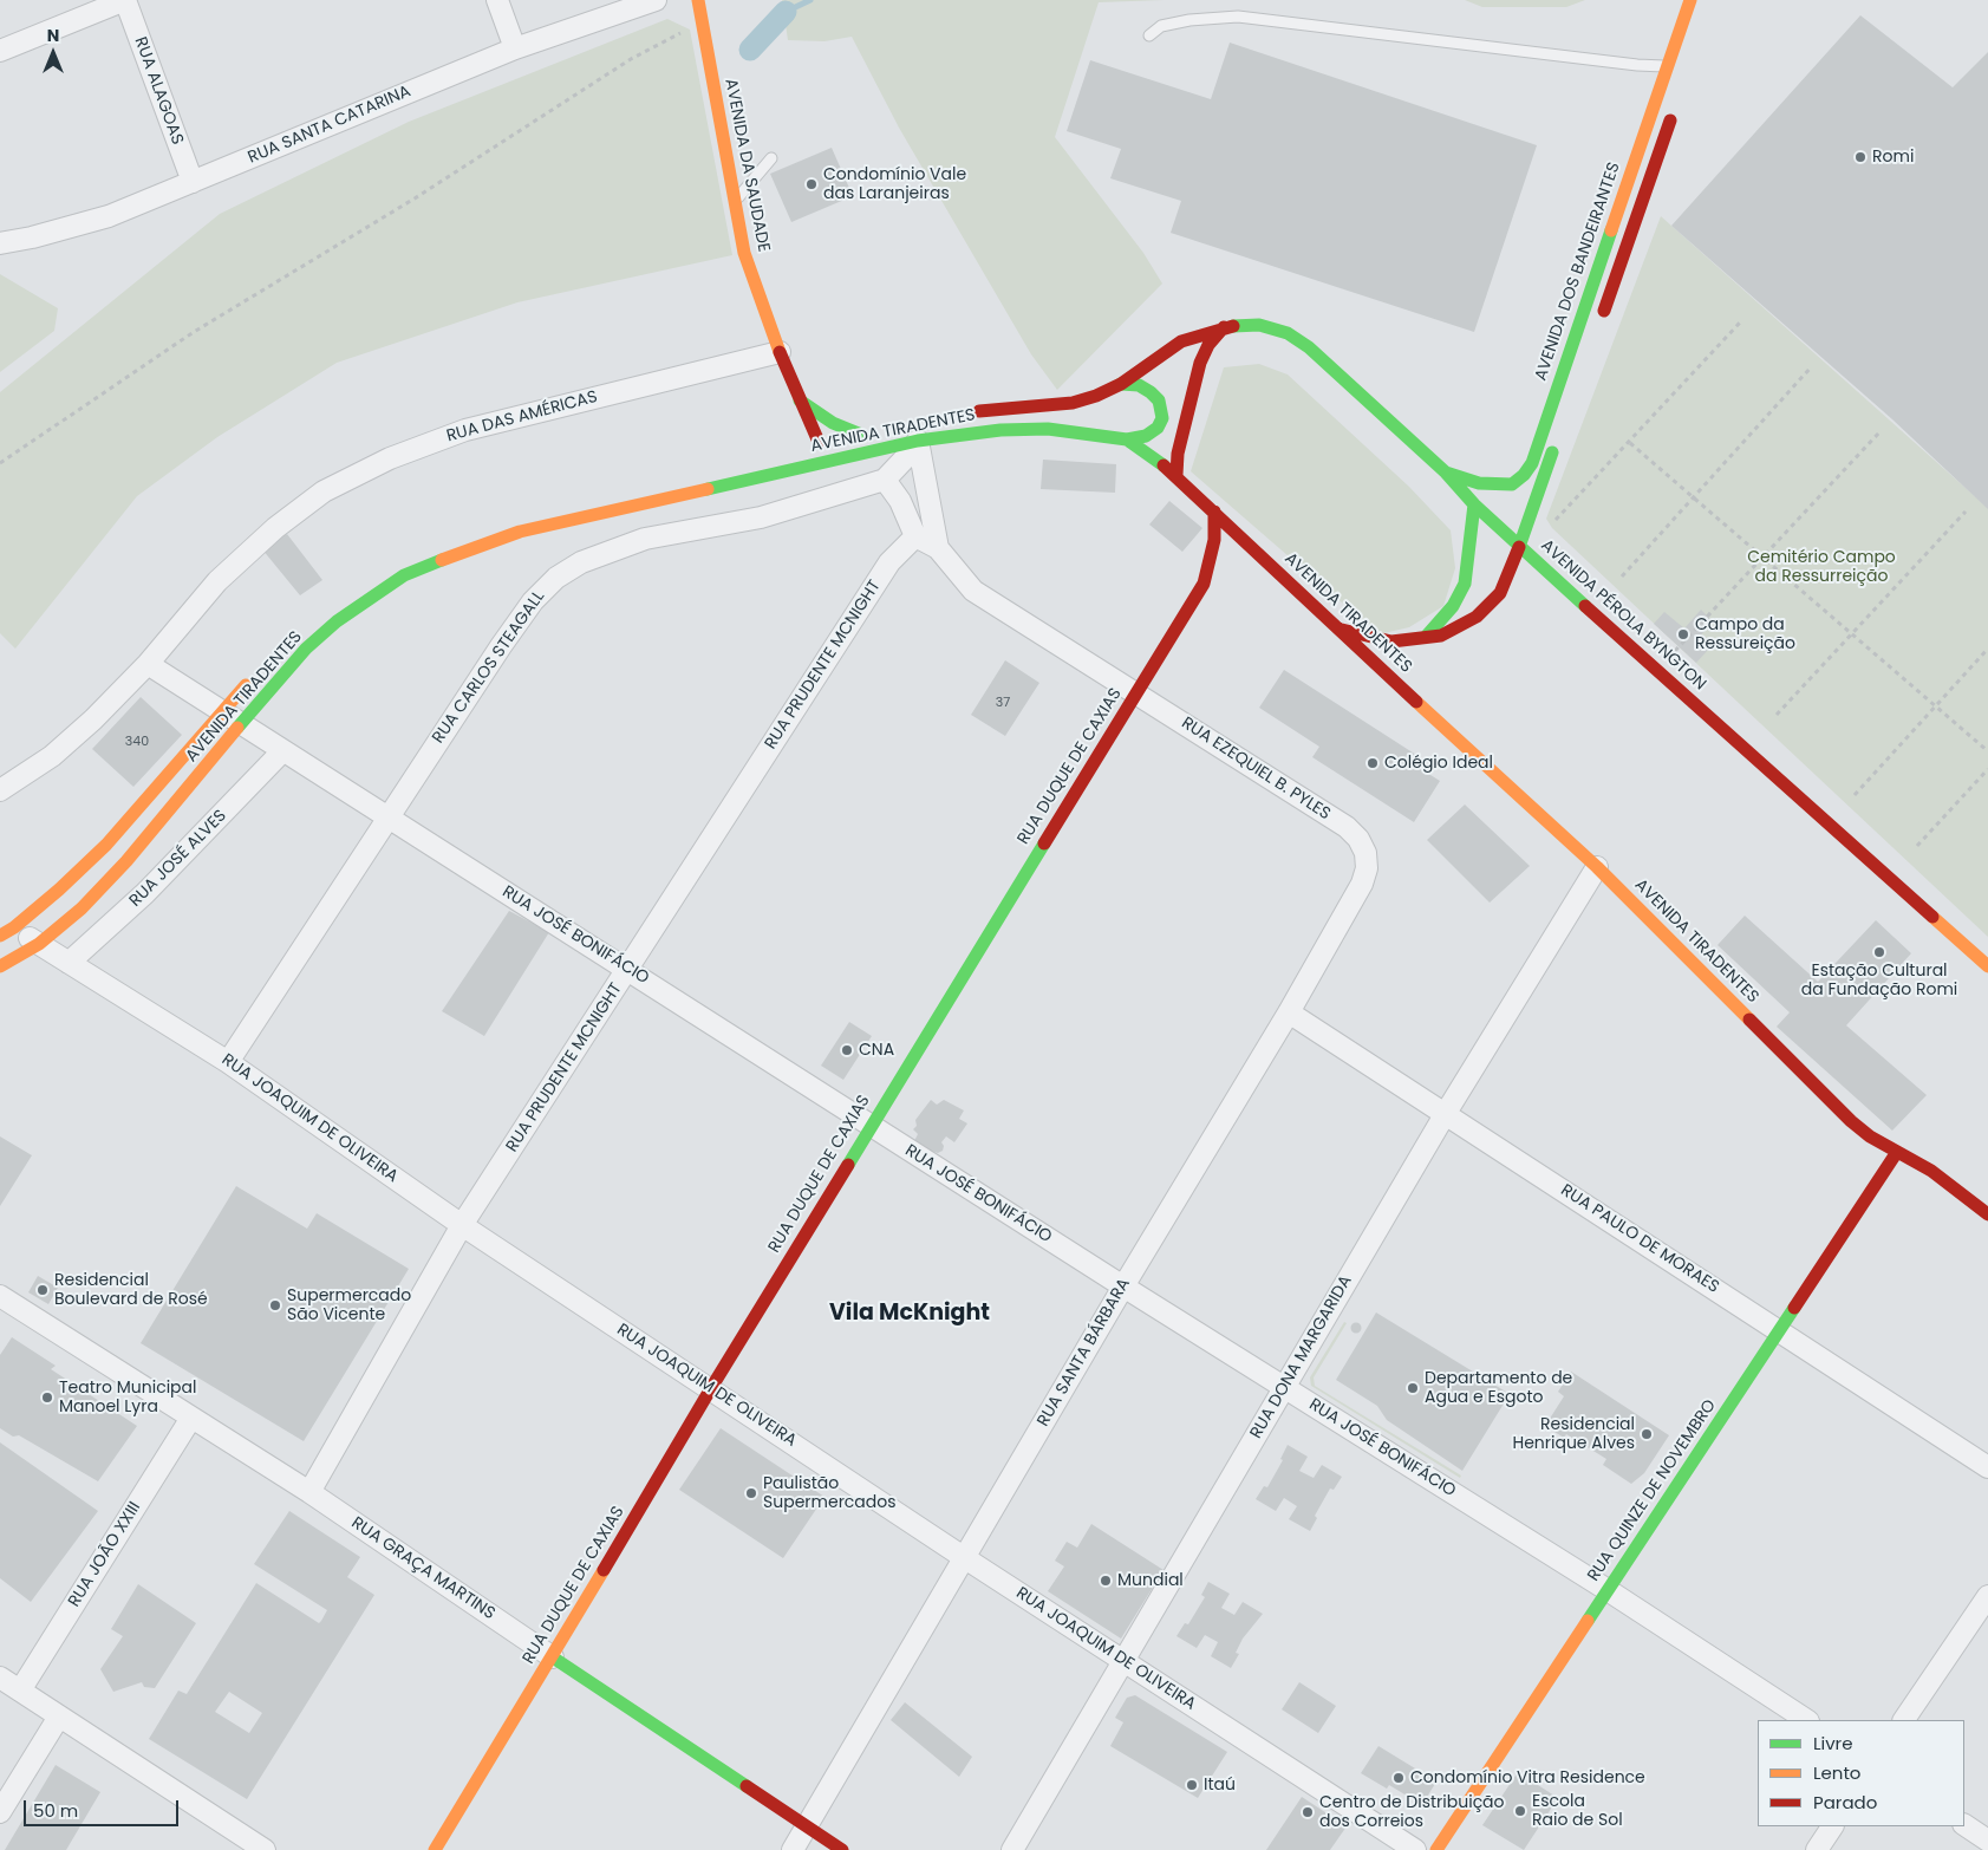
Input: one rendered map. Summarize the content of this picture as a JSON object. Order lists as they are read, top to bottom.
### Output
{
  "streets": {
    "main road": [
      "AVENIDA DA SAUDADE",
      "AVENIDA DOS BANDEIRANTES",
      "AVENIDA TIRADENTES",
      "AVENIDA PÉROLA BYNGTON",
      "RUA DUQUE DE CAXIAS",
      "RUA QUINZE DE NOVEMBRO",
      "RUA GRAÇA MARTINS"
    ],
    "street": [
      "RUA ALAGOAS",
      "RUA SANTA CATARINA",
      "RUA DAS AMÉRICAS",
      "RUA PRUDENTE MCNIGHT",
      "RUA CARLOS STEAGALL",
      "RUA EZEQUIEL B. PYLES",
      "RUA JOSÉ ALVES",
      "RUA JOSÉ BONIFÁCIO",
      "RUA JOAQUIM DE OLIVEIRA",
      "RUA PAULO DE MORAES",
      "RUA SANTA BÁRBARA",
      "RUA DONA MARGARIDA",
      "RUA JOÃO XXIII"
    ]
  },
  "crossings": [
    ["RUA ALAGOAS", "RUA SANTA CATARINA"],
    ["AVENIDA DA SAUDADE", "RUA DAS AMÉRICAS"],
    ["AVENIDA DA SAUDADE", "AVENIDA TIRADENTES"],
    ["AVENIDA DOS BANDEIRANTES", "AVENIDA PÉROLA BYNGTON"],
    ["RUA DAS AMÉRICAS", "RUA JOSÉ BONIFÁCIO"],
    ["AVENIDA TIRADENTES", "AVENIDA PÉROLA BYNGTON"],
    ["AVENIDA TIRADENTES", "RUA CARLOS STEAGALL"],
    ["AVENIDA TIRADENTES", "RUA DUQUE DE CAXIAS"],
    ["AVENIDA TIRADENTES", "RUA JOSÉ BONIFÁCIO"],
    ["AVENIDA TIRADENTES", "RUA JOAQUIM DE OLIVEIRA"],
    ["AVENIDA TIRADENTES", "RUA DONA MARGARIDA"],
    ["AVENIDA TIRADENTES", "RUA QUINZE DE NOVEMBRO"],
    ["RUA PRUDENTE MCNIGHT", "RUA JOSÉ BONIFÁCIO"],
    ["RUA PRUDENTE MCNIGHT", "RUA JOAQUIM DE OLIVEIRA"],
    ["RUA PRUDENTE MCNIGHT", "RUA GRAÇA MARTINS"],
    ["RUA CARLOS STEAGALL", "RUA JOSÉ BONIFÁCIO"],
    ["RUA CARLOS STEAGALL", "RUA JOAQUIM DE OLIVEIRA"],
    ["RUA DUQUE DE CAXIAS", "RUA EZEQUIEL B. PYLES"],
    ["RUA DUQUE DE CAXIAS", "RUA JOSÉ BONIFÁCIO"],
    ["RUA DUQUE DE CAXIAS", "RUA JOAQUIM DE OLIVEIRA"],
    ["RUA DUQUE DE CAXIAS", "RUA GRAÇA MARTINS"],
    ["RUA EZEQUIEL B. PYLES", "RUA SANTA BÁRBARA"],
    ["RUA JOSÉ ALVES", "RUA JOSÉ BONIFÁCIO"],
    ["RUA JOSÉ ALVES", "RUA JOAQUIM DE OLIVEIRA"],
    ["RUA JOSÉ BONIFÁCIO", "RUA SANTA BÁRBARA"],
    ["RUA JOSÉ BONIFÁCIO", "RUA DONA MARGARIDA"],
    ["RUA JOSÉ BONIFÁCIO", "RUA QUINZE DE NOVEMBRO"],
    ["RUA JOAQUIM DE OLIVEIRA", "RUA SANTA BÁRBARA"],
    ["RUA JOAQUIM DE OLIVEIRA", "RUA DONA MARGARIDA"],
    ["RUA PAULO DE MORAES", "RUA SANTA BÁRBARA"],
    ["RUA PAULO DE MORAES", "RUA DONA MARGARIDA"],
    ["RUA PAULO DE MORAES", "RUA QUINZE DE NOVEMBRO"],
    ["RUA SANTA BÁRBARA", "RUA GRAÇA MARTINS"],
    ["RUA JOÃO XXIII", "RUA GRAÇA MARTINS"]
  ],
  "districts": ["Vila McKnight"],
  "parks": ["Cemitério Campo da Ressurreição"],
  "places": [
    "Romi",
    "Condomínio Vale das Laranjeiras",
    "Campo da Ressureição",
    "Colégio Ideal",
    "Estação Cultural da Fundação Romi",
    "CNA",
    "Residencial Boulevard de Rosé",
    "Supermercado São Vicente",
    "Departamento de Agua e Esgoto",
    "Teatro Municipal Manoel Lyra",
    "Residencial Henrique Alves",
    "Paulistão Supermercados",
    "Mundial",
    "Condomínio Vitra Residence",
    "Itaú",
    "Escola Raio de Sol",
    "Centro de Distribuição dos Correios"
  ],
  "house_numbers": ["37", "340"],
  "legend": ["Livre", "Lento", "Parado"],
  "scale_bar": "50 m",
  "north": "top"
}
